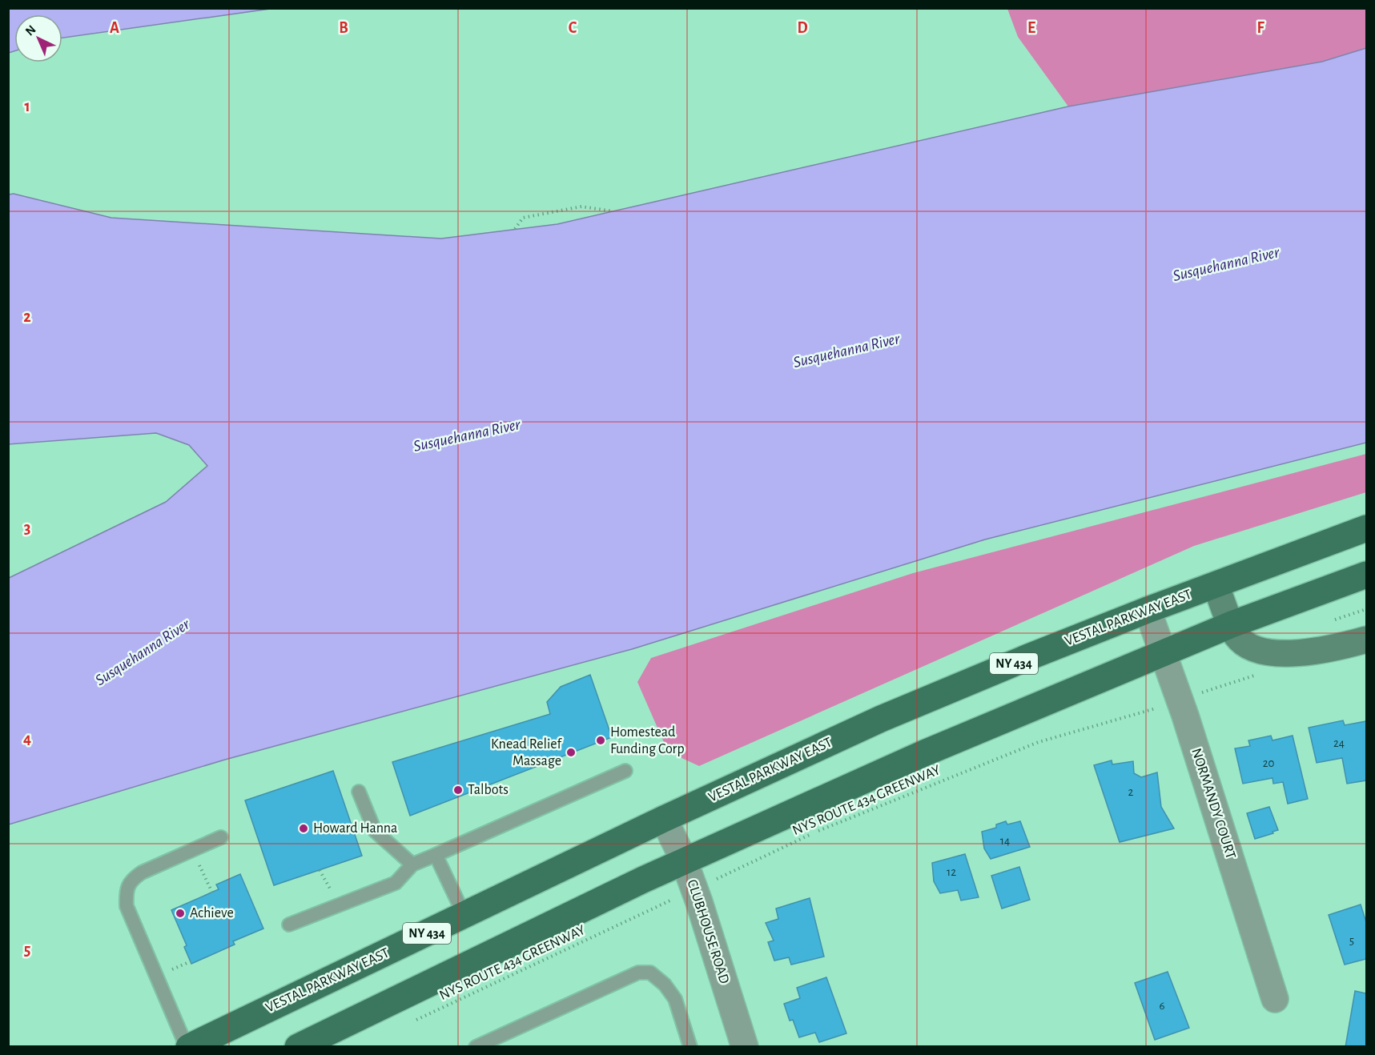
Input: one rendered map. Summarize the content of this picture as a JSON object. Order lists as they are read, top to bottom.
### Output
{
  "streets": {
    "main road": ["VESTAL PARKWAY EAST", "NY 434"],
    "street": ["NORMANDY COURT", "CLUBHOUSE ROAD"],
    "path": ["NYS ROUTE 434 GREENWAY"]
  },
  "crossings": [
    ["VESTAL PARKWAY EAST", "NORMANDY COURT"],
    ["VESTAL PARKWAY EAST", "CLUBHOUSE ROAD"],
    ["NYS ROUTE 434 GREENWAY", "NORMANDY COURT"],
    ["NYS ROUTE 434 GREENWAY", "CLUBHOUSE ROAD"]
  ],
  "water": ["Susquehanna River"],
  "places": [
    "Homestead Funding Corp",
    "Knead Relief Massage",
    "Talbots",
    "Howard Hanna",
    "Achieve"
  ],
  "house_numbers": [
    "24",
    "20",
    "2",
    "14",
    "12",
    "5",
    "6"
  ],
  "north": "top left",
  "grid": {
    "columns": [
      "A",
      "B",
      "C",
      "D",
      "E",
      "F"
    ],
    "rows": [
      "1",
      "2",
      "3",
      "4",
      "5"
    ]
  }
}
